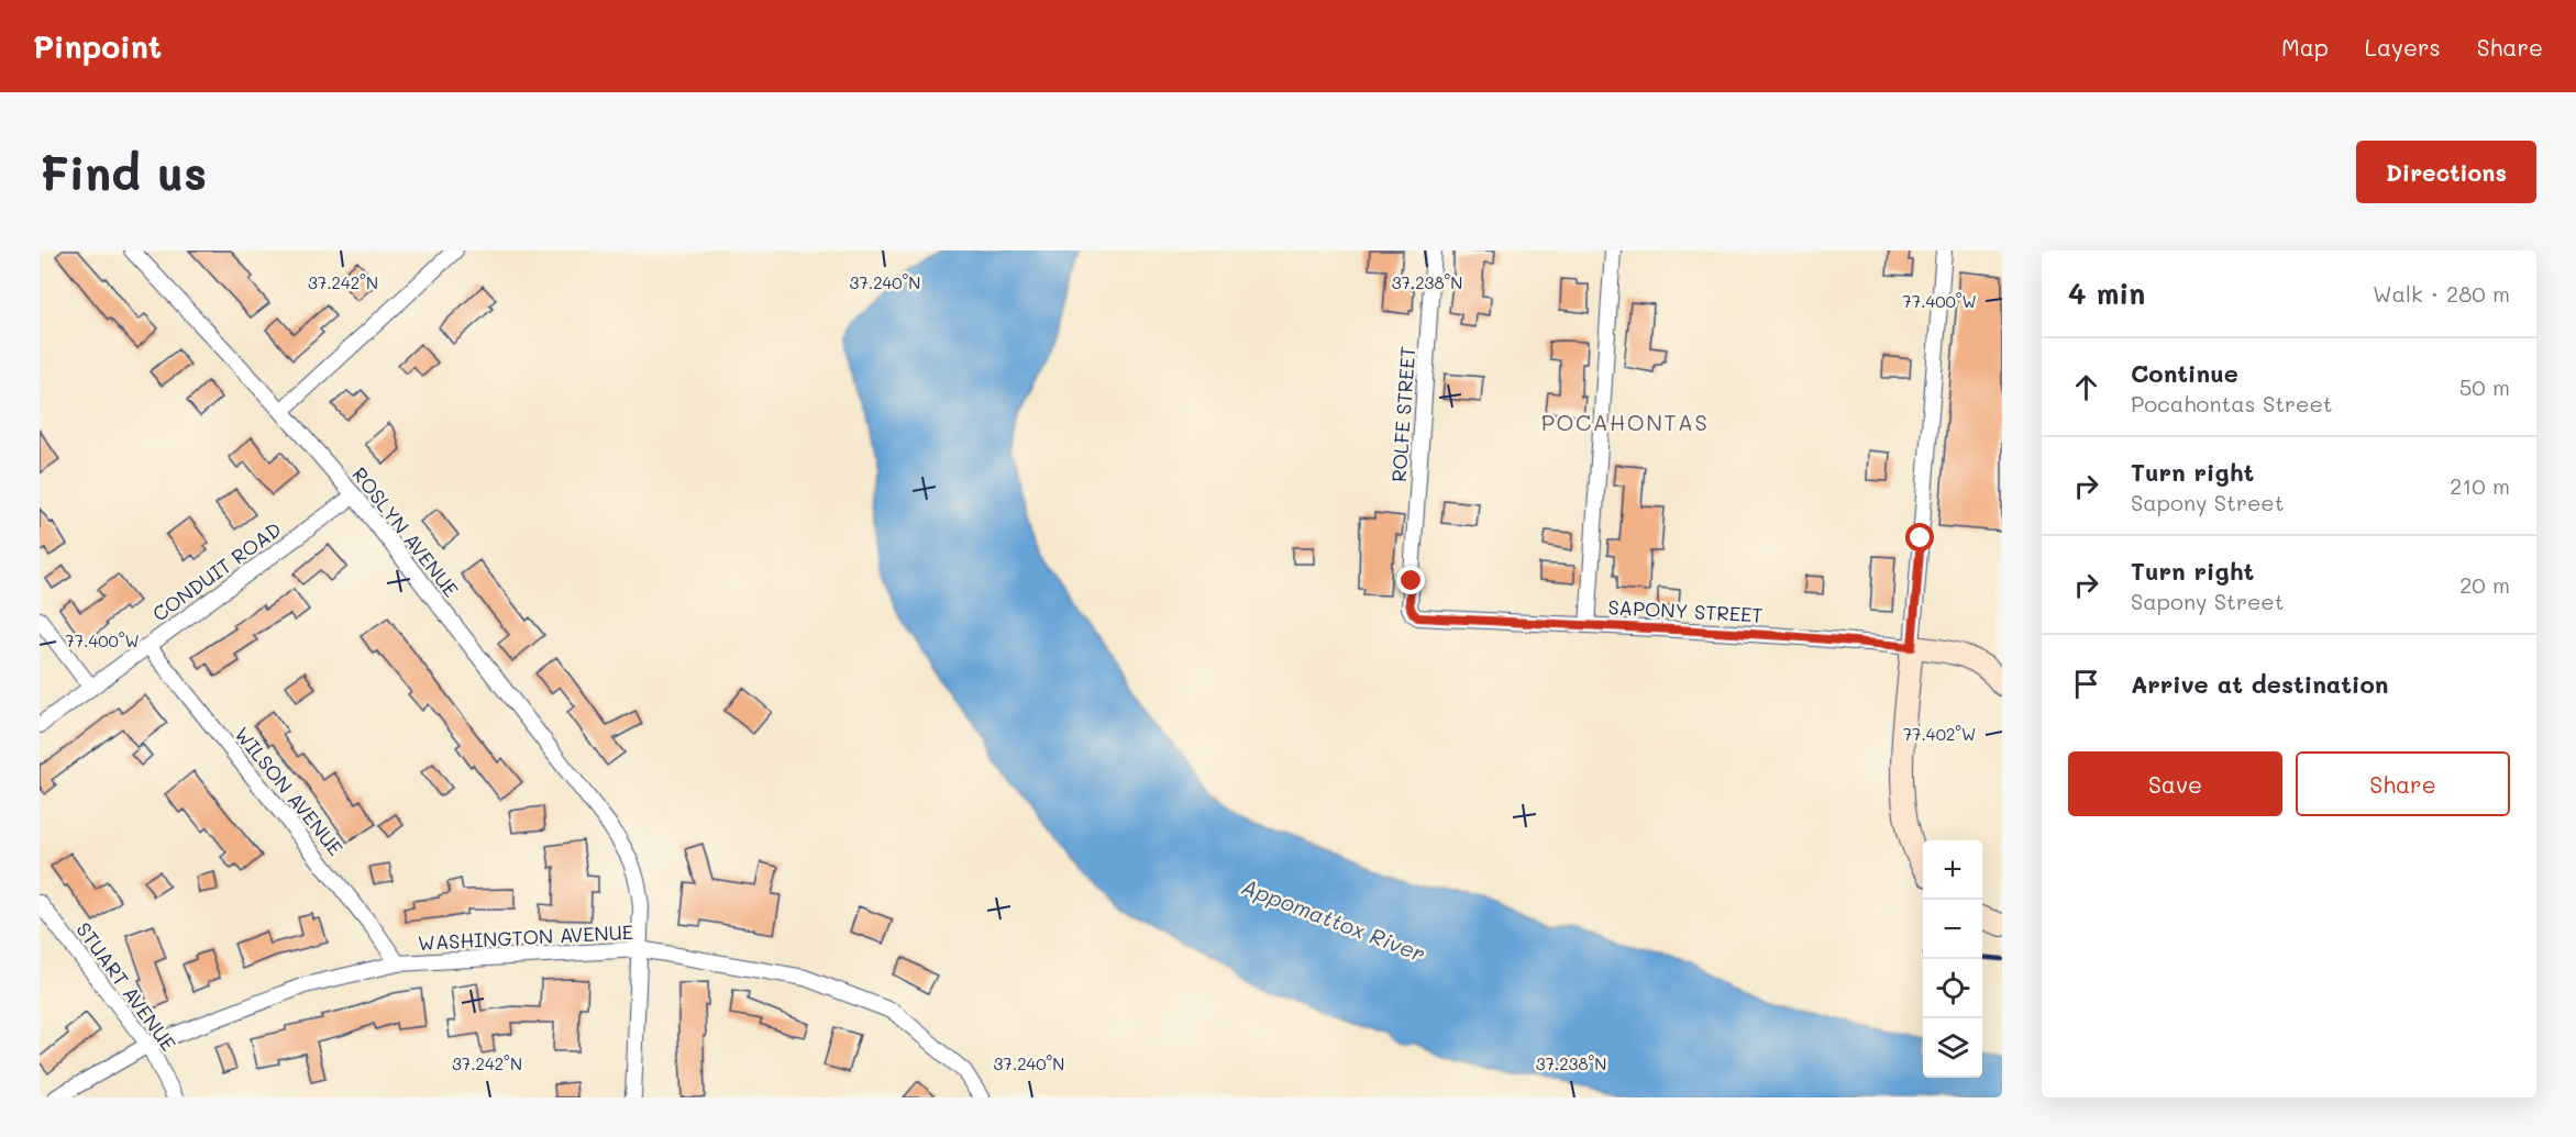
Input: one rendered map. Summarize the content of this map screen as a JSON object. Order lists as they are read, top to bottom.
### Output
{
  "streets": {
    "street": [
      "ROLFE STREET",
      "ROSLYN AVENUE",
      "CONDUIT ROAD",
      "SAPONY STREET",
      "WILSON AVENUE",
      "WASHINGTON AVENUE",
      "STUART AVENUE"
    ]
  },
  "crossings": [
    ["ROLFE STREET", "SAPONY STREET"],
    ["ROSLYN AVENUE", "CONDUIT ROAD"],
    ["ROSLYN AVENUE", "WASHINGTON AVENUE"],
    ["CONDUIT ROAD", "WILSON AVENUE"],
    ["WILSON AVENUE", "WASHINGTON AVENUE"],
    ["WASHINGTON AVENUE", "STUART AVENUE"]
  ],
  "districts": ["POCAHONTAS"],
  "water": ["Appomattox River"],
  "page": {
    "header": "Pinpoint",
    "nav": ["Map", "Layers", "Share"],
    "buttons": [
      "Directions",
      ["Save", "Share"]
    ],
    "title": "Find us",
    "heading": ["4 min", "Walk · 280 m"],
    "list": [
      ["Continue", "Pocahontas Street", "50 m"],
      ["Turn right", "Sapony Street", "210 m"],
      ["Turn right", "Sapony Street", "20 m"],
      "Arrive at destination"
    ],
    "map_buttons": ["+", "−"]
  },
  "coordinates": [
    "37.242°N",
    "37.240°N",
    "37.238°N",
    "77.400°W",
    "77.402°W"
  ]
}
